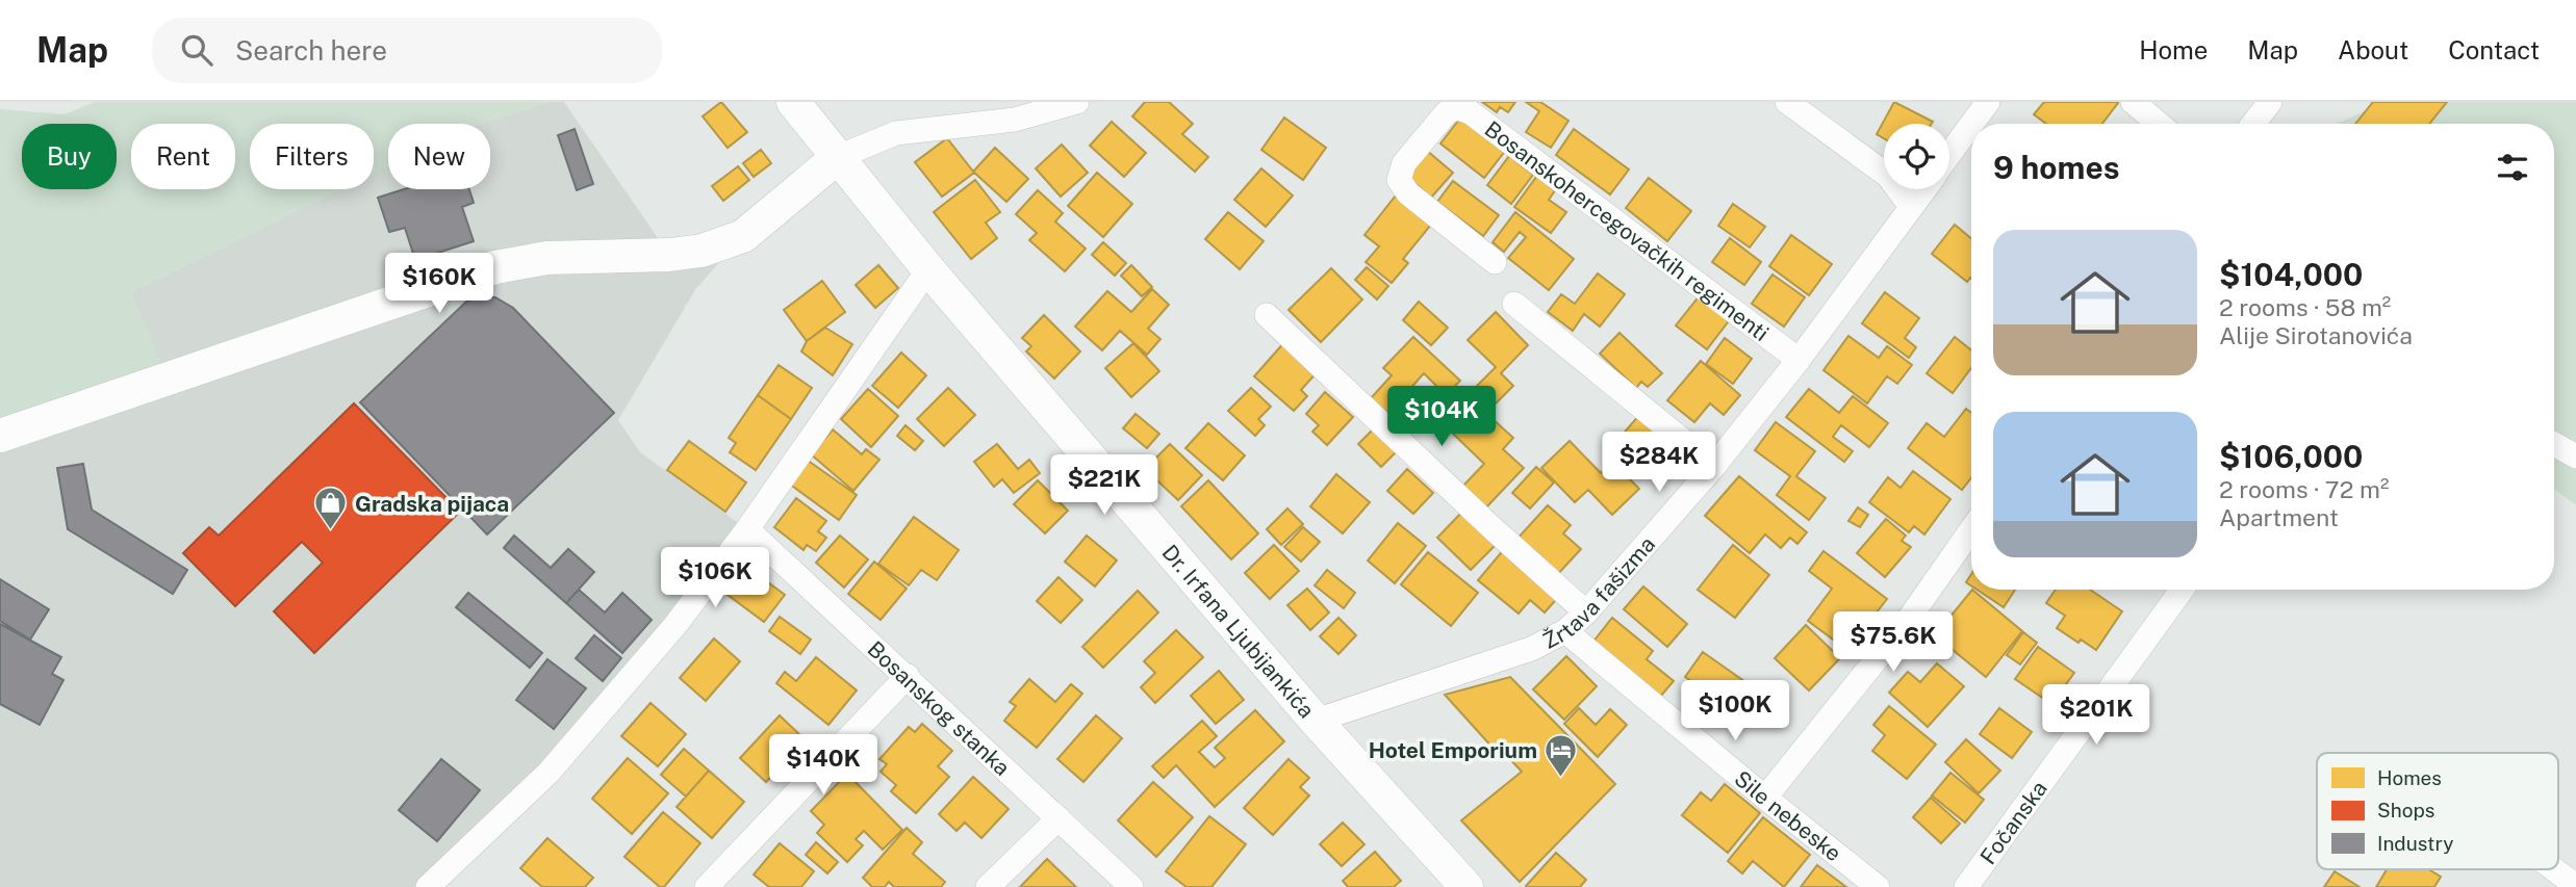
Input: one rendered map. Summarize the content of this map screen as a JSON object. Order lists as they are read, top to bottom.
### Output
{
  "streets": {
    "main road": ["Dr. Irfana Ljubijankića"],
    "street": [
      "Bosanskohercegovačkih regimenti",
      "Žrtava fašizma",
      "Bosanskog stanka",
      "Sile nebeske",
      "Fočanska"
    ]
  },
  "crossings": [
    ["Bosanskohercegovačkih regimenti", "Žrtava fašizma"],
    ["Žrtava fašizma", "Dr. Irfana Ljubijankića"],
    ["Žrtava fašizma", "Sile nebeske"]
  ],
  "places": {
    "shop": ["Gradska pijaca"],
    "hotel": ["Hotel Emporium"]
  },
  "legend": ["Homes", "Shops", "Industry"],
  "page": {
    "header": "Map",
    "search": "Search here",
    "nav": [
      "Home",
      "Map",
      "About",
      "Contact"
    ],
    "chip": [
      "Buy",
      "Rent",
      "Filters",
      "New"
    ],
    "heading": "9 homes",
    "list": [
      {
        "name": "$104,000",
        "note": "2 rooms · 58 m² · Alije Sirotanovića"
      },
      {
        "name": "$106,000",
        "note": "2 rooms · 72 m² · Apartment"
      }
    ],
    "price": [
      "$160K",
      "$104K",
      "$284K",
      "$221K",
      "$106K",
      "$75.6K",
      "$100K",
      "$201K",
      "$140K"
    ]
  }
}
